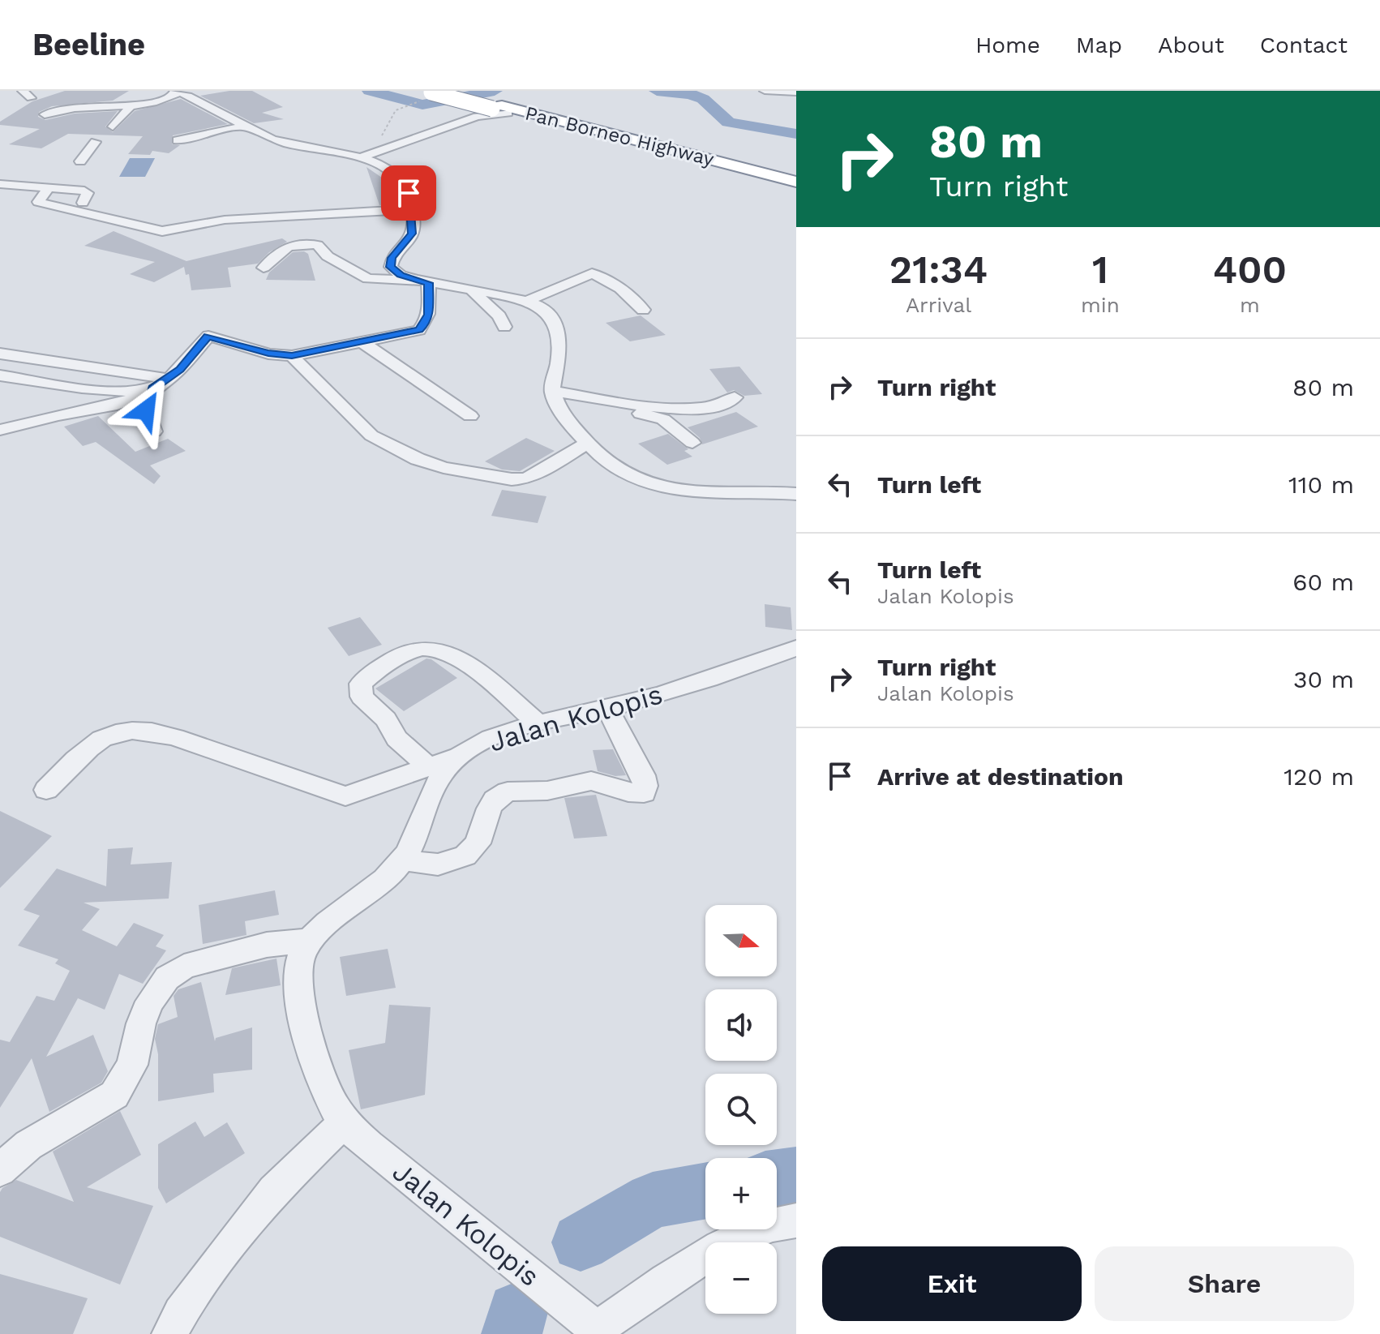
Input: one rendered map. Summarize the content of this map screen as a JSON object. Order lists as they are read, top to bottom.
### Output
{
  "streets": {
    "highway": ["Pan Borneo Highway"],
    "street": ["Jalan Kolopis"]
  },
  "north": "right",
  "page": {
    "header": "Beeline",
    "nav": [
      "Home",
      "Map",
      "About",
      "Contact"
    ],
    "turn": ["80 m", "Turn right"],
    "eta": [
      "21:34",
      "Arrival",
      "1",
      "min",
      "400",
      "m"
    ],
    "list": [
      {
        "name": "Turn right",
        "value": "80 m"
      },
      {
        "name": "Turn left",
        "value": "110 m"
      },
      {
        "name": "Turn left",
        "note": "Jalan Kolopis",
        "value": "60 m"
      },
      {
        "name": "Turn right",
        "note": "Jalan Kolopis",
        "value": "30 m"
      },
      {
        "name": "Arrive at destination",
        "value": "120 m"
      }
    ],
    "map_buttons": ["+", "−"],
    "buttons": ["Exit", "Share"]
  }
}
